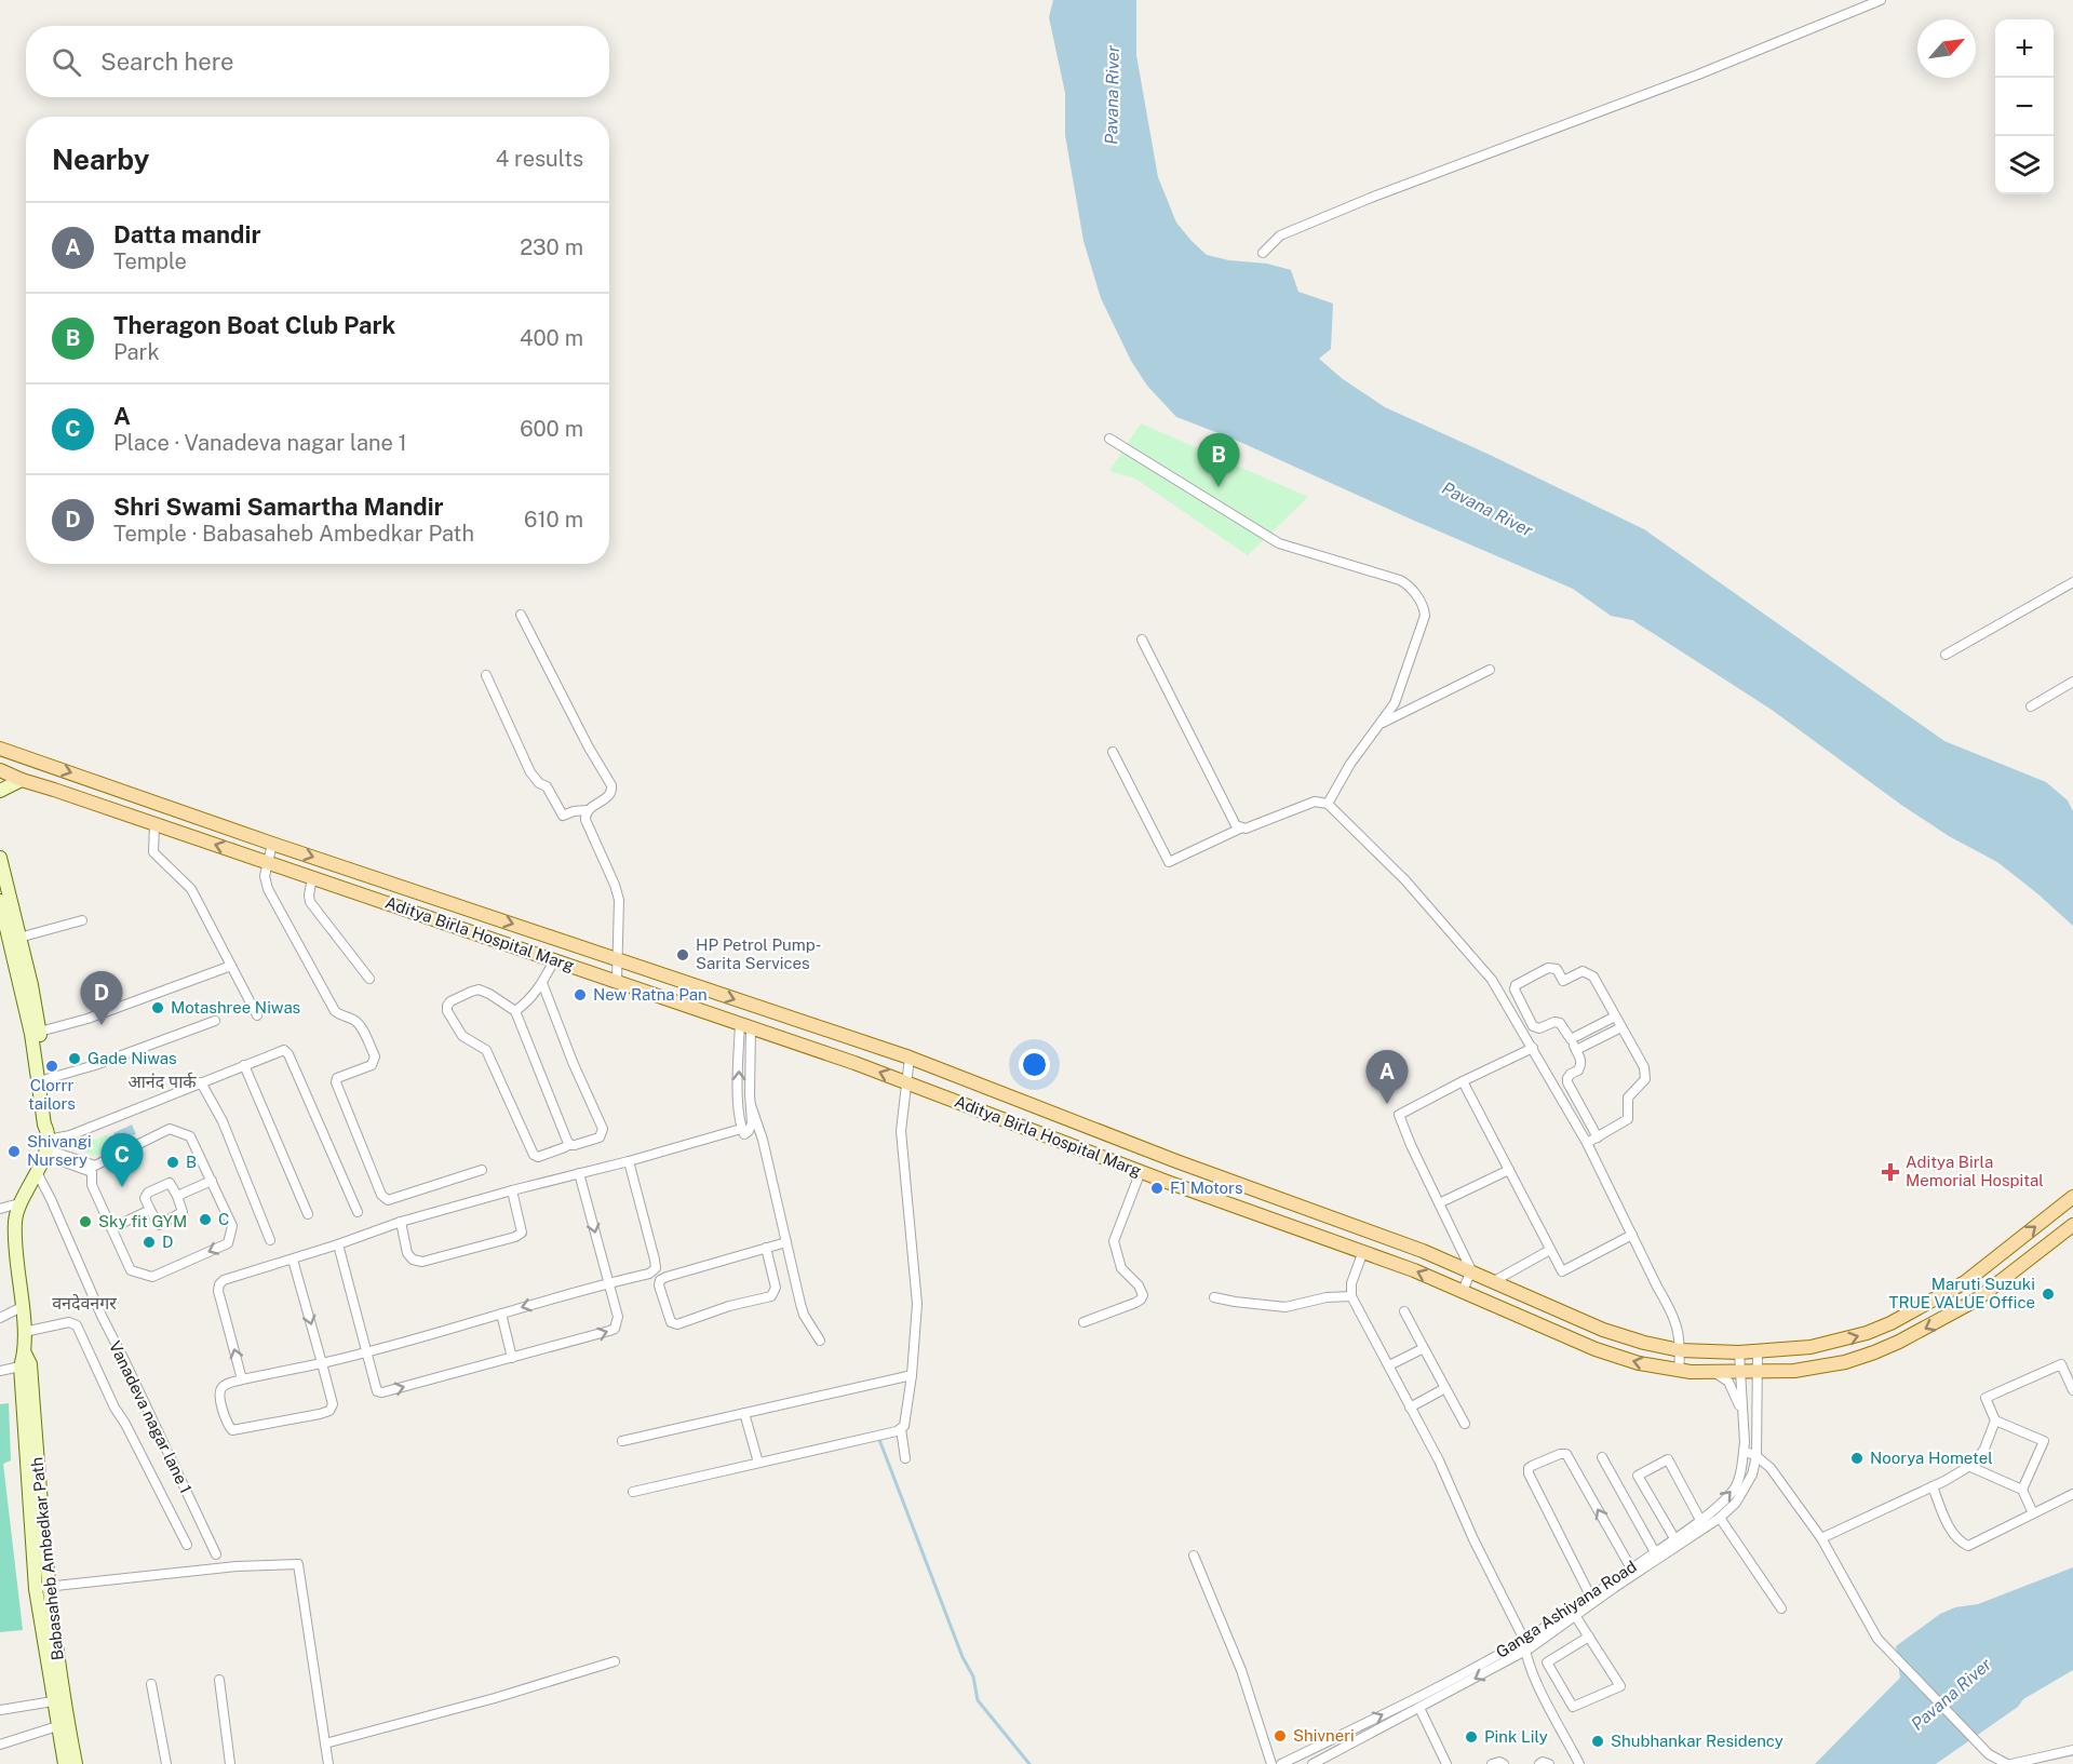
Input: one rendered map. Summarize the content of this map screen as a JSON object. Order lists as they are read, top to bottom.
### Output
{
  "streets": {
    "main road": ["Aditya Birla Hospital Marg"],
    "street": ["Vanadeva nagar lane 1", "Babasaheb Ambedkar Path", "Ganga Ashiyana Road"]
  },
  "crossings": [
    ["Aditya Birla Hospital Marg", "Ganga Ashiyana Road"],
    ["Vanadeva nagar lane 1", "Babasaheb Ambedkar Path"]
  ],
  "districts": ["आनंद पार्क", "वनदेवनगर"],
  "water": ["Pavana River"],
  "places": {
    "other": [
      "HP Petrol Pump- Sarita Services",
      "New Ratna Pan",
      "Motashree Niwas",
      "Gade Niwas",
      "Clorrr tailors",
      "Shivangi Nursery",
      "B",
      "F1 Motors",
      "C",
      "Sky fit GYM",
      "D",
      "Maruti Suzuki TRUE VALUE Office",
      "Noorya Hometel",
      "Shivneri",
      "Pink Lily",
      "Shubhankar Residency"
    ],
    "health": ["Aditya Birla Memorial Hospital"]
  },
  "north": "top right",
  "page": {
    "map_buttons": ["+", "−"],
    "search": "Search here",
    "heading": ["Nearby", "4 results"],
    "list": [
      {
        "mark": "A",
        "name": "Datta mandir",
        "note": "Temple",
        "value": "230 m"
      },
      {
        "mark": "B",
        "name": "Theragon Boat Club Park",
        "note": "Park",
        "value": "400 m"
      },
      {
        "mark": "C",
        "name": "A",
        "note": "Place · Vanadeva nagar lane 1",
        "value": "600 m"
      },
      {
        "mark": "D",
        "name": "Shri Swami Samartha Mandir",
        "note": "Temple · Babasaheb Ambedkar Path",
        "value": "610 m"
      }
    ],
    "pins": [
      "B",
      "D",
      "A",
      "C"
    ]
  }
}
